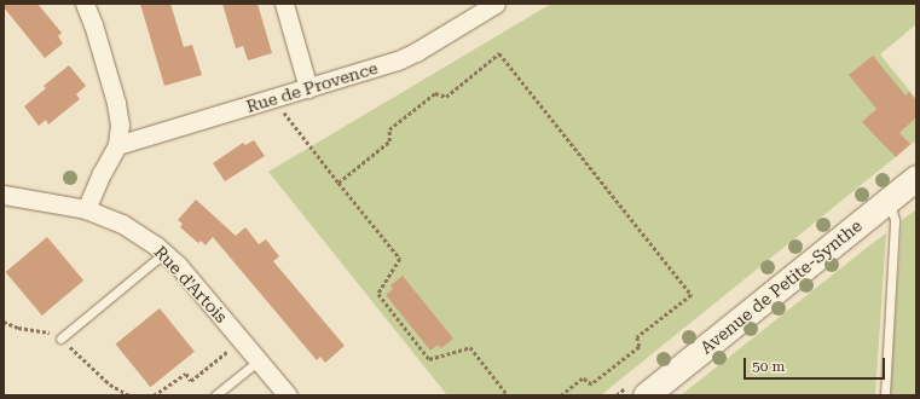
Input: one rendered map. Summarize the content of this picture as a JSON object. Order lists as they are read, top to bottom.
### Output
{
  "streets": {
    "street": ["Rue de Provence", "Rue d'Artois", "Avenue de Petite-Synthe"]
  },
  "scale_bar": "50 m"
}
